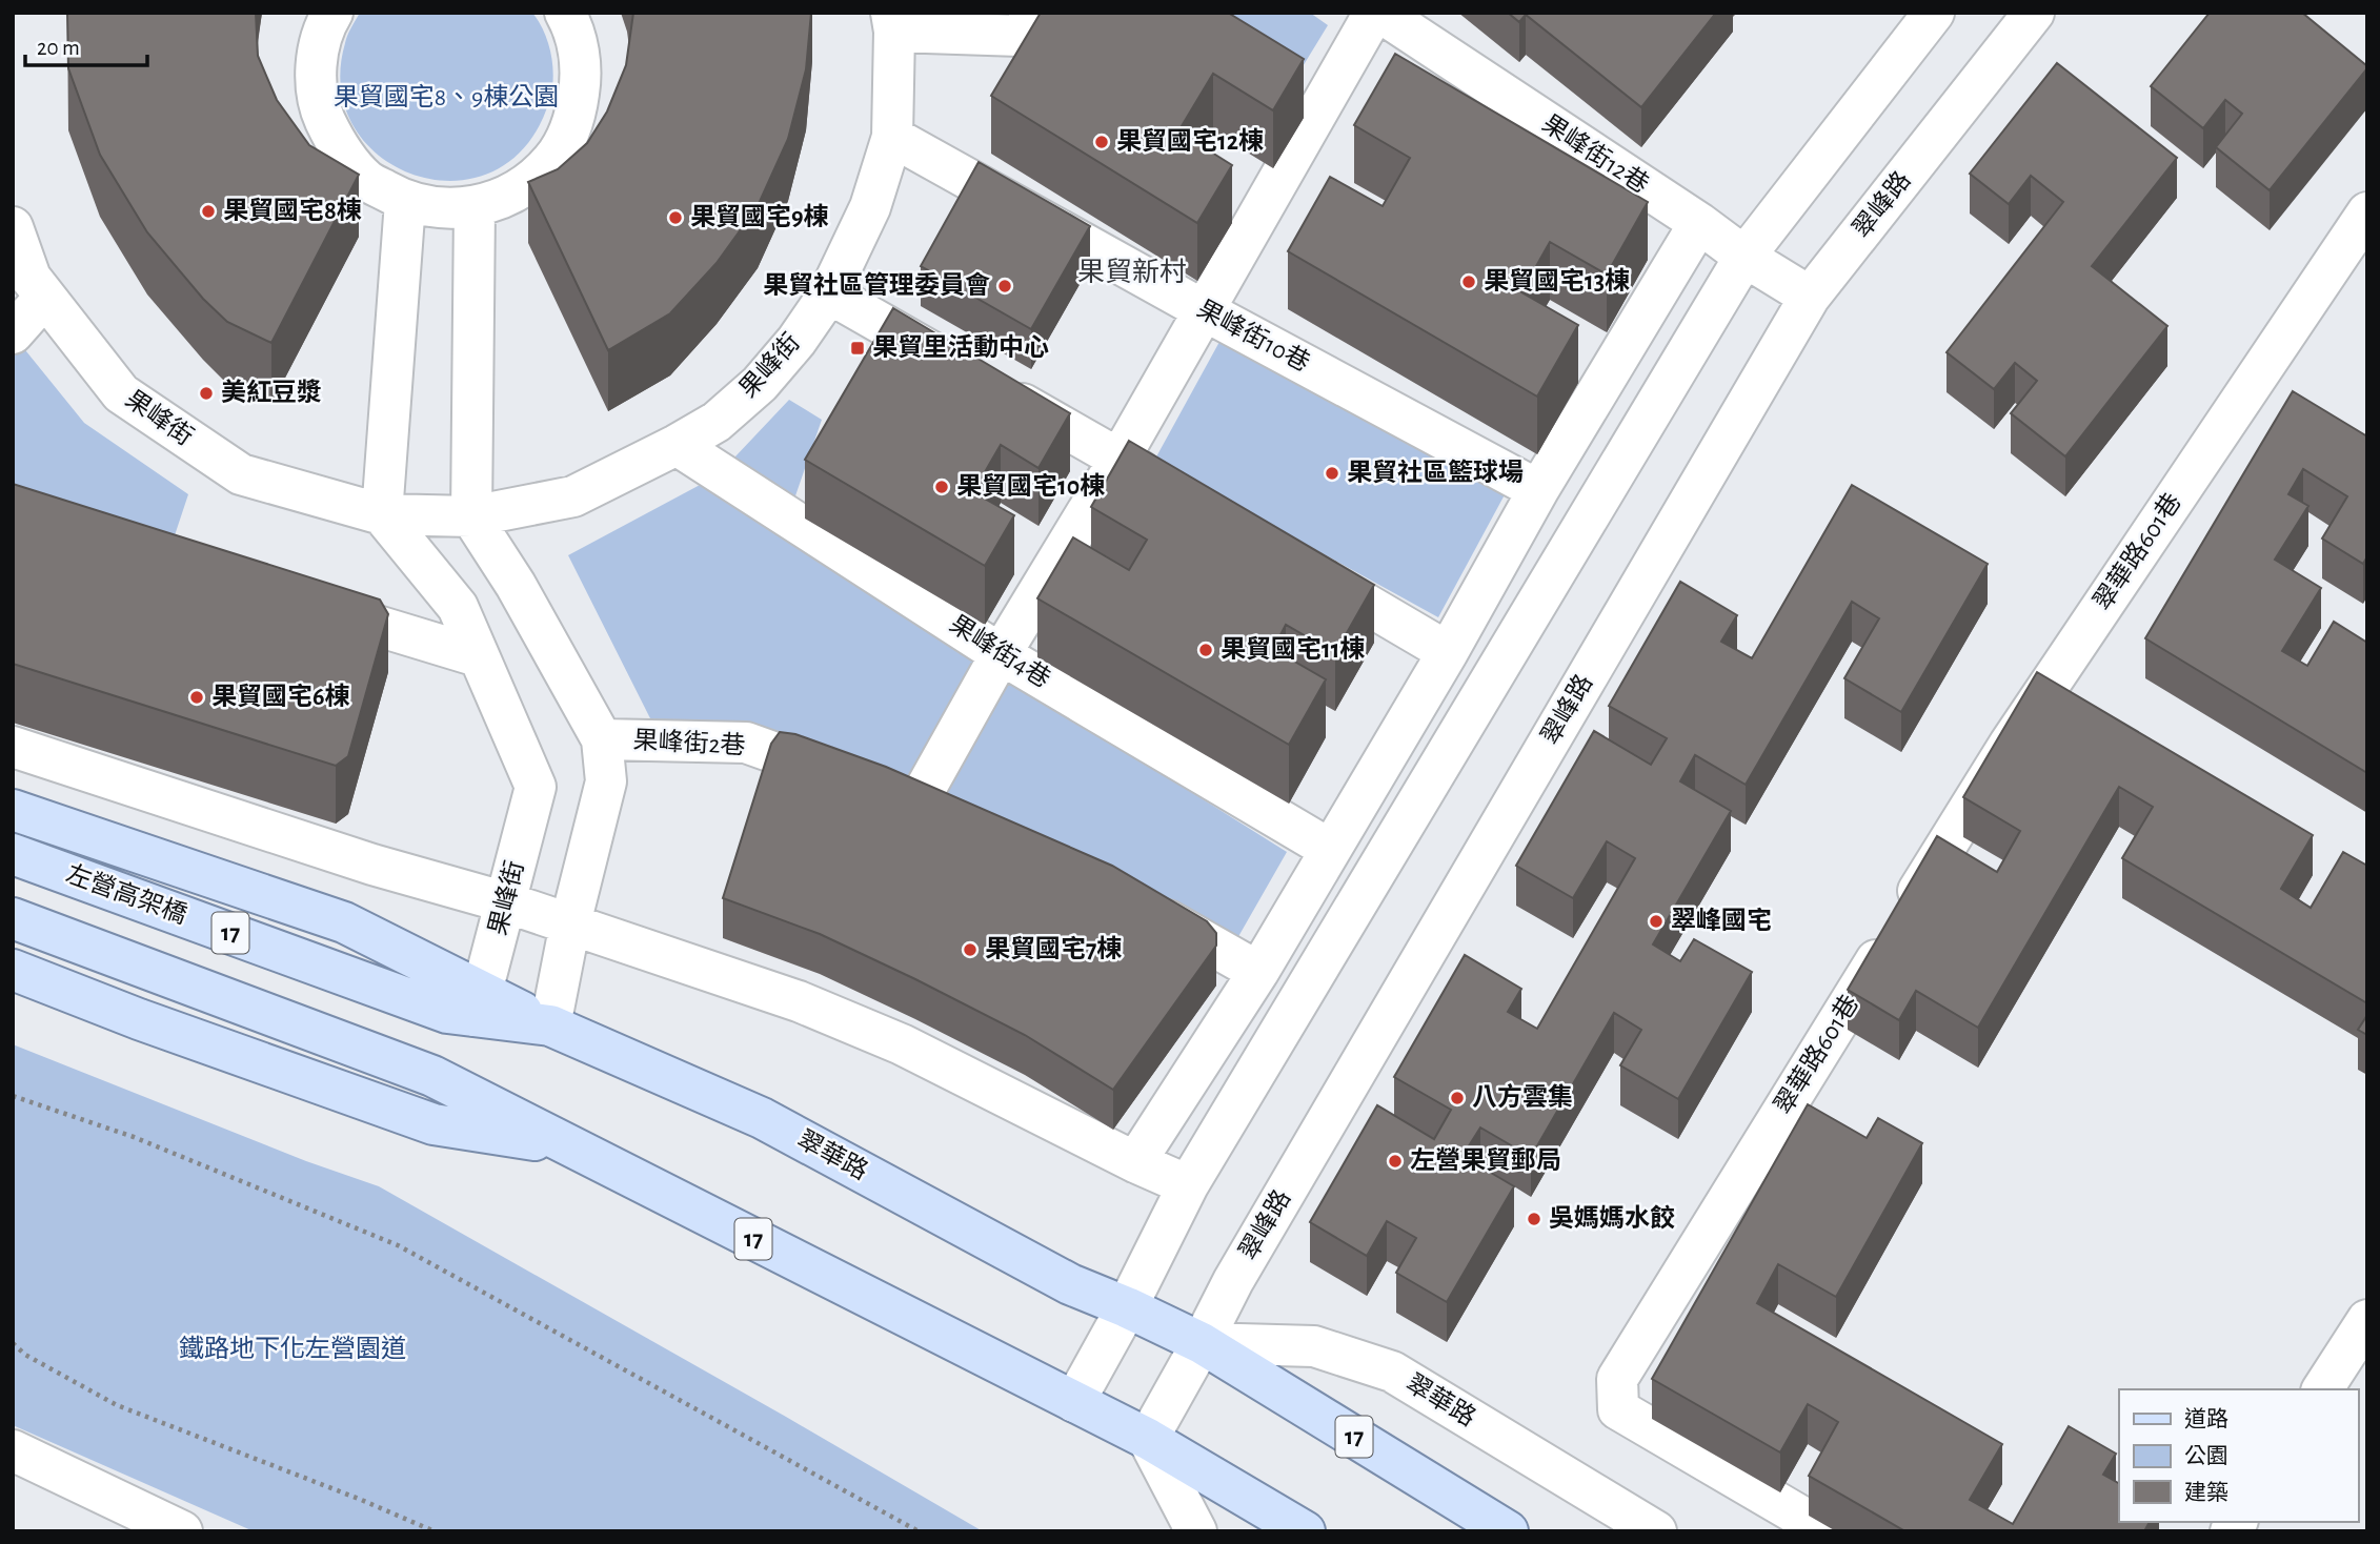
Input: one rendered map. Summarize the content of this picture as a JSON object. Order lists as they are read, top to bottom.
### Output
{
  "streets": {
    "main road": ["左營高架橋", "17", "翠華路"],
    "street": [
      "果峰街12巷",
      "翠峰路",
      "果峰街10巷",
      "果峰街",
      "翠華路601巷",
      "果峰街4巷",
      "果峰街2巷"
    ]
  },
  "crossings": [
    ["果峰街12巷", "翠峰路"],
    ["翠峰路", "17"],
    ["翠峰路", "翠華路"],
    ["果峰街10巷", "果峰街"],
    ["果峰街", "果峰街4巷"],
    ["果峰街", "左營高架橋"],
    ["果峰街", "翠華路"],
    ["左營高架橋", "翠華路"]
  ],
  "districts": ["果貿新村"],
  "parks": ["果貿國宅8、9棟公園", "鐵路地下化左營園道"],
  "places": {
    "other": [
      "果貿國宅12棟",
      "果貿國宅8棟",
      "果貿國宅9棟",
      "果貿國宅13棟",
      "果貿社區管理委員會",
      "美紅豆漿",
      "果貿社區籃球場",
      "果貿國宅10棟",
      "果貿國宅11棟",
      "果貿國宅6棟",
      "翠峰國宅",
      "果貿國宅7棟",
      "八方雲集",
      "左營果貿郵局",
      "吳媽媽水餃"
    ],
    "transit": ["果貿里活動中心"]
  },
  "legend": ["道路", "公園", "建築"],
  "scale_bar": "20 m"
}
